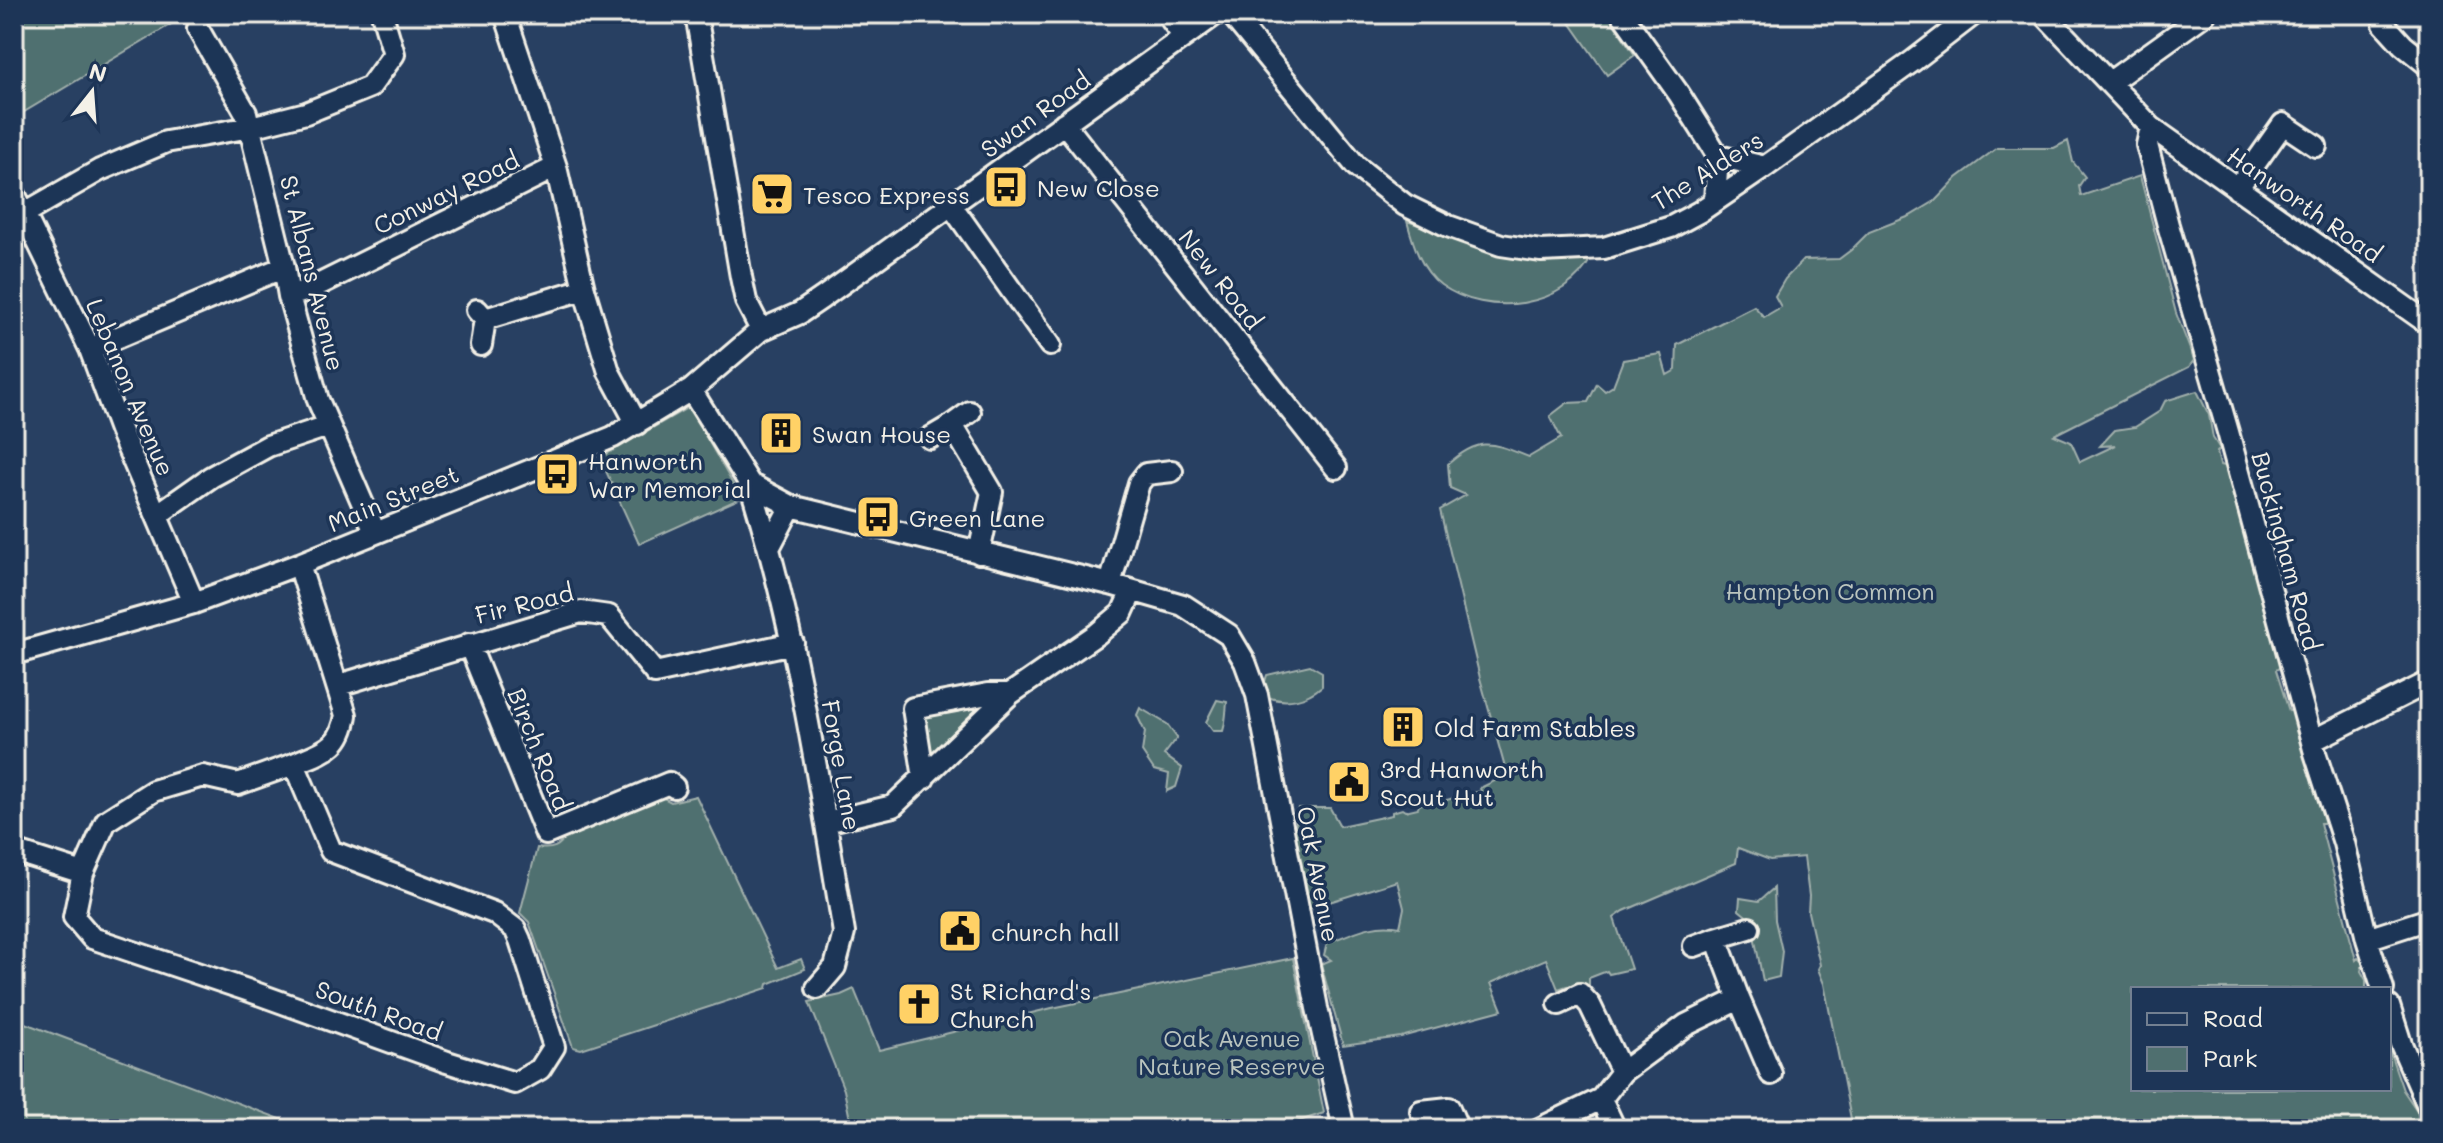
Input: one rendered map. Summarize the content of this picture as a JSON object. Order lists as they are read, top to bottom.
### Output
{
  "streets": {
    "street": [
      "Swan Road",
      "The Alders",
      "Conway Road",
      "Hanworth Road",
      "St Albans Avenue",
      "New Road",
      "Lebanon Avenue",
      "Main Street",
      "Buckingham Road",
      "Fir Road",
      "Birch Road",
      "Forge Lane",
      "Oak Avenue",
      "South Road"
    ]
  },
  "crossings": [
    ["Swan Road", "New Road"],
    ["Swan Road", "Main Street"],
    ["Conway Road", "St Albans Avenue"],
    ["Conway Road", "Main Street"],
    ["Hanworth Road", "Buckingham Road"],
    ["St Albans Avenue", "Main Street"],
    ["Lebanon Avenue", "Main Street"],
    ["Main Street", "South Road"],
    ["Fir Road", "Birch Road"],
    ["Fir Road", "Forge Lane"],
    ["Fir Road", "South Road"]
  ],
  "parks": ["Hampton Common", "Oak Avenue Nature Reserve"],
  "places": {
    "bus stop": ["New Close", "Hanworth War Memorial", "Green Lane"],
    "supermarket": ["Tesco Express"],
    "building": ["Swan House", "Old Farm Stables"],
    "public building": ["3rd Hanworth Scout Hut", "church hall"],
    "church": ["St Richard's Church"]
  },
  "legend": ["Road", "Park"],
  "north": "top"
}
